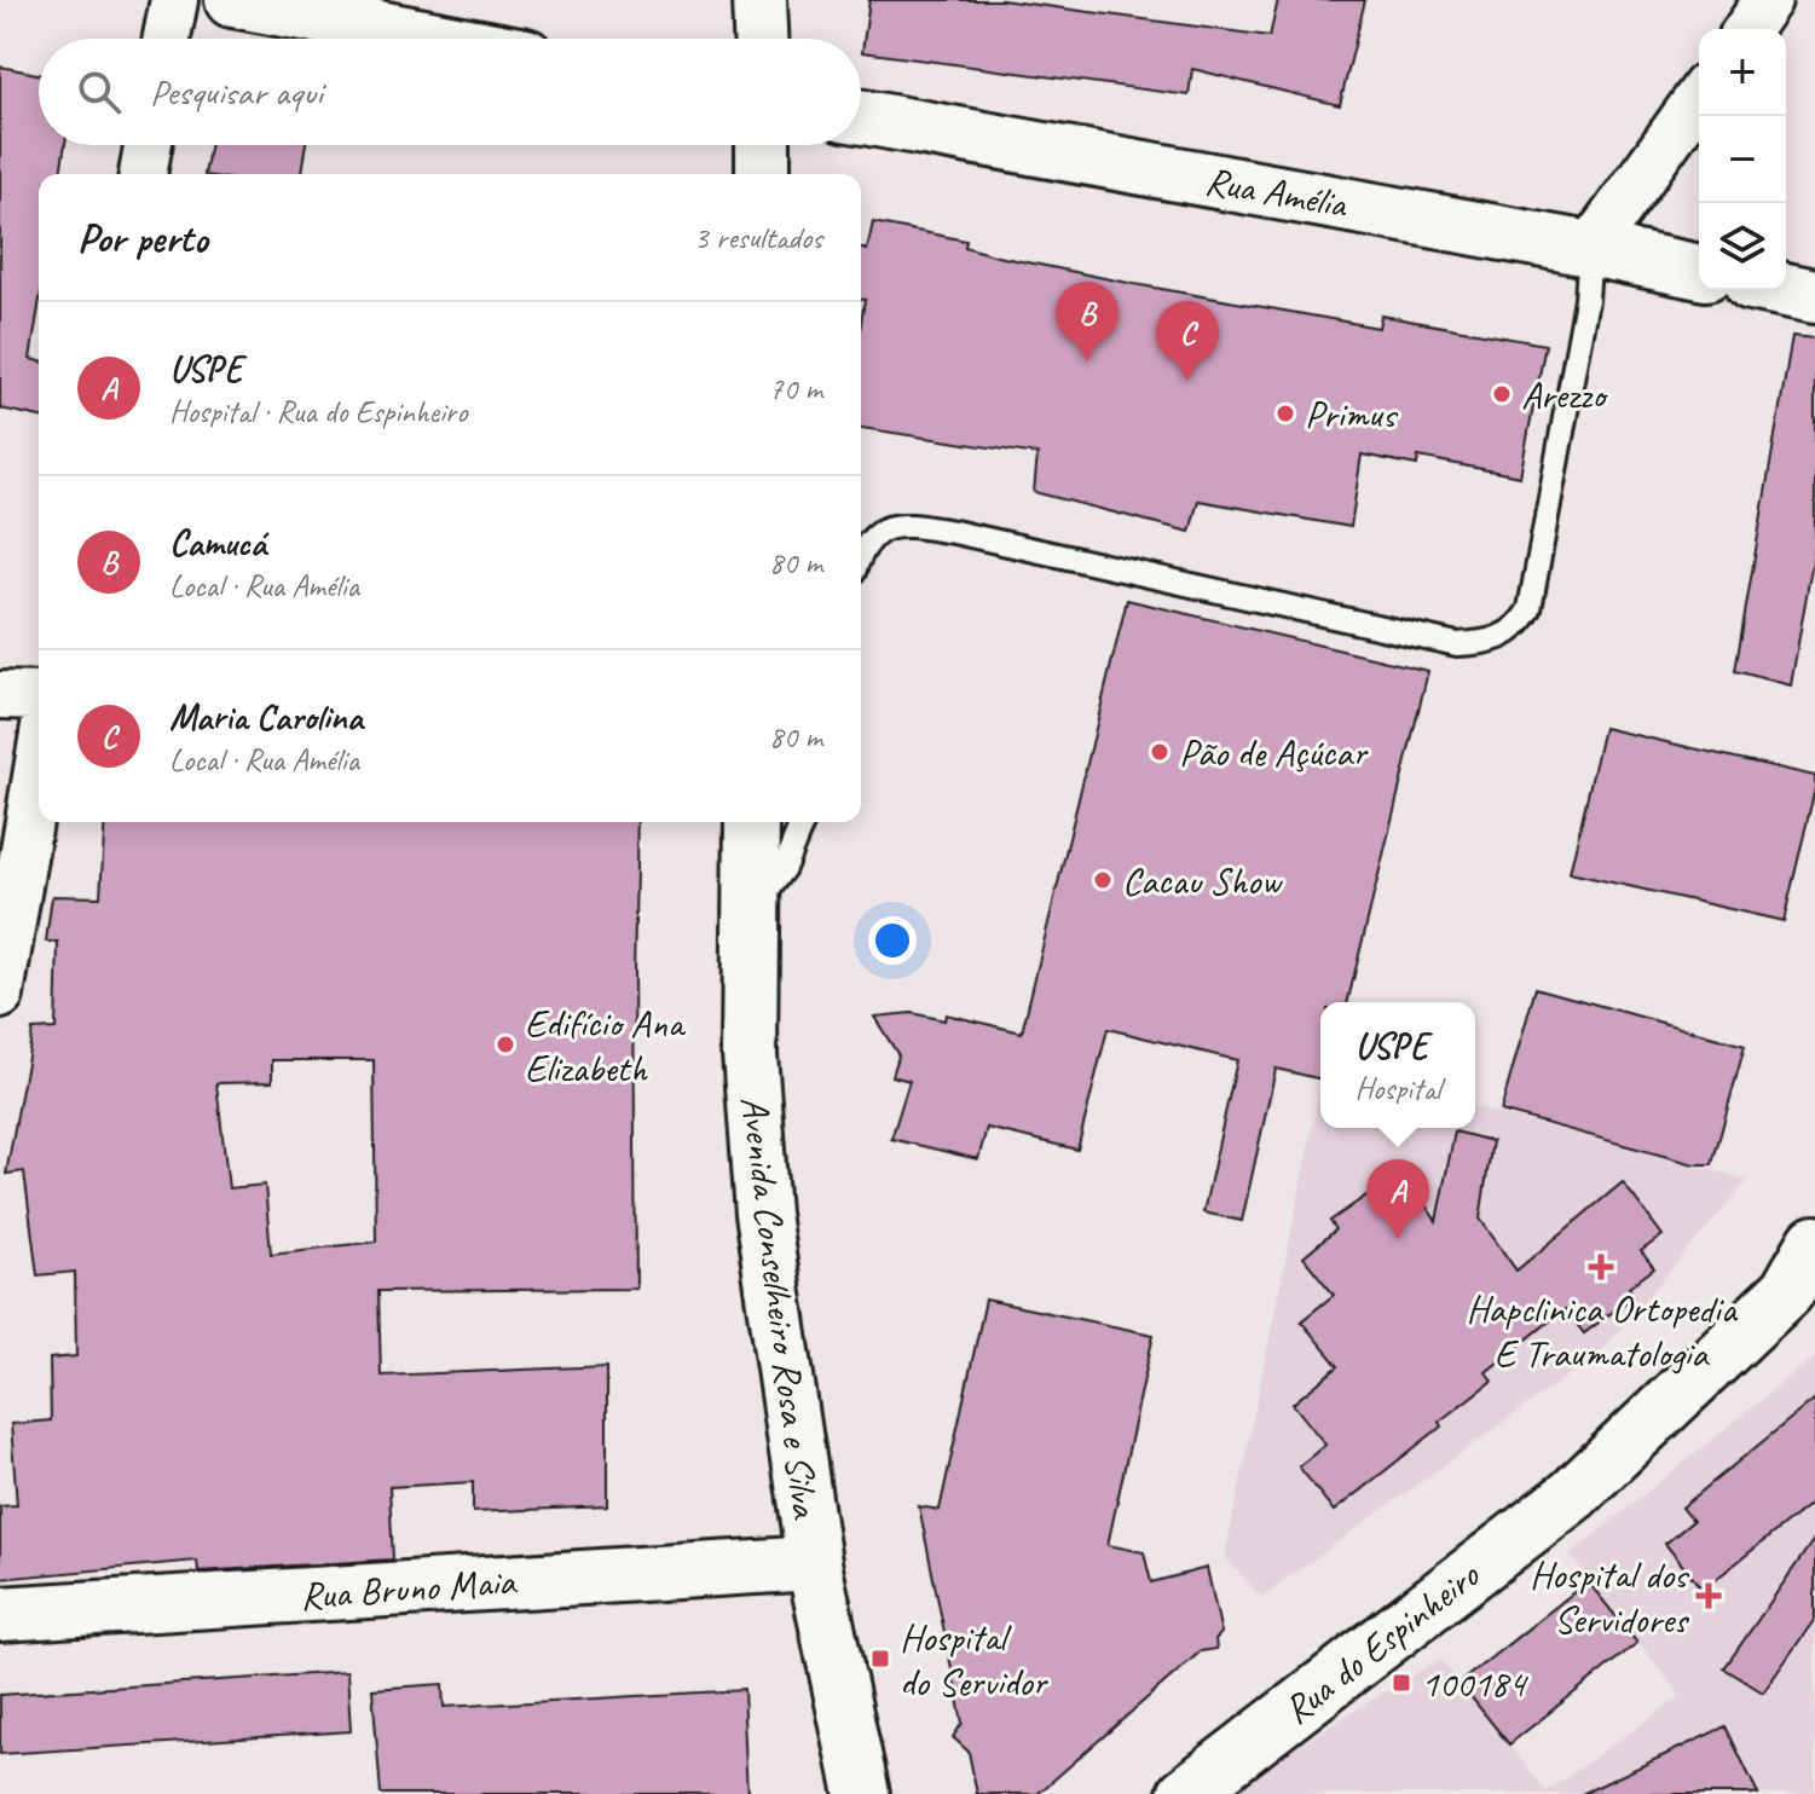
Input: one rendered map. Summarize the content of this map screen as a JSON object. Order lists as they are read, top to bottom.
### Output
{
  "streets": {
    "main road": [
      "Rua Amélia",
      "Avenida Conselheiro Rosa e Silva",
      "Rua Bruno Maia",
      "Rua do Espinheiro"
    ]
  },
  "crossings": [
    ["Avenida Conselheiro Rosa e Silva", "Rua Bruno Maia"]
  ],
  "places": {
    "other": [
      "Arezzo",
      "Primus",
      "Pão de Açúcar",
      "Cacau Show",
      "Edifício Ana Elizabeth"
    ],
    "health": ["Hapclinica Ortopedia E Traumatologia", "Hospital dos Servidores"],
    "transit": ["Hospital do Servidor", "100184"]
  },
  "page": {
    "map_buttons": ["+", "−"],
    "search": "Pesquisar aqui",
    "heading": ["Por perto", "3 resultados"],
    "pins": ["B", "C", "A"],
    "list": [
      {
        "mark": "A",
        "name": "USPE",
        "note": "Hospital · Rua do Espinheiro",
        "value": "70 m"
      },
      {
        "mark": "B",
        "name": "Camucá",
        "note": "Local · Rua Amélia",
        "value": "80 m"
      },
      {
        "mark": "C",
        "name": "Maria Carolina",
        "note": "Local · Rua Amélia",
        "value": "80 m"
      }
    ],
    "popup": ["USPE", "Hospital"]
  }
}
